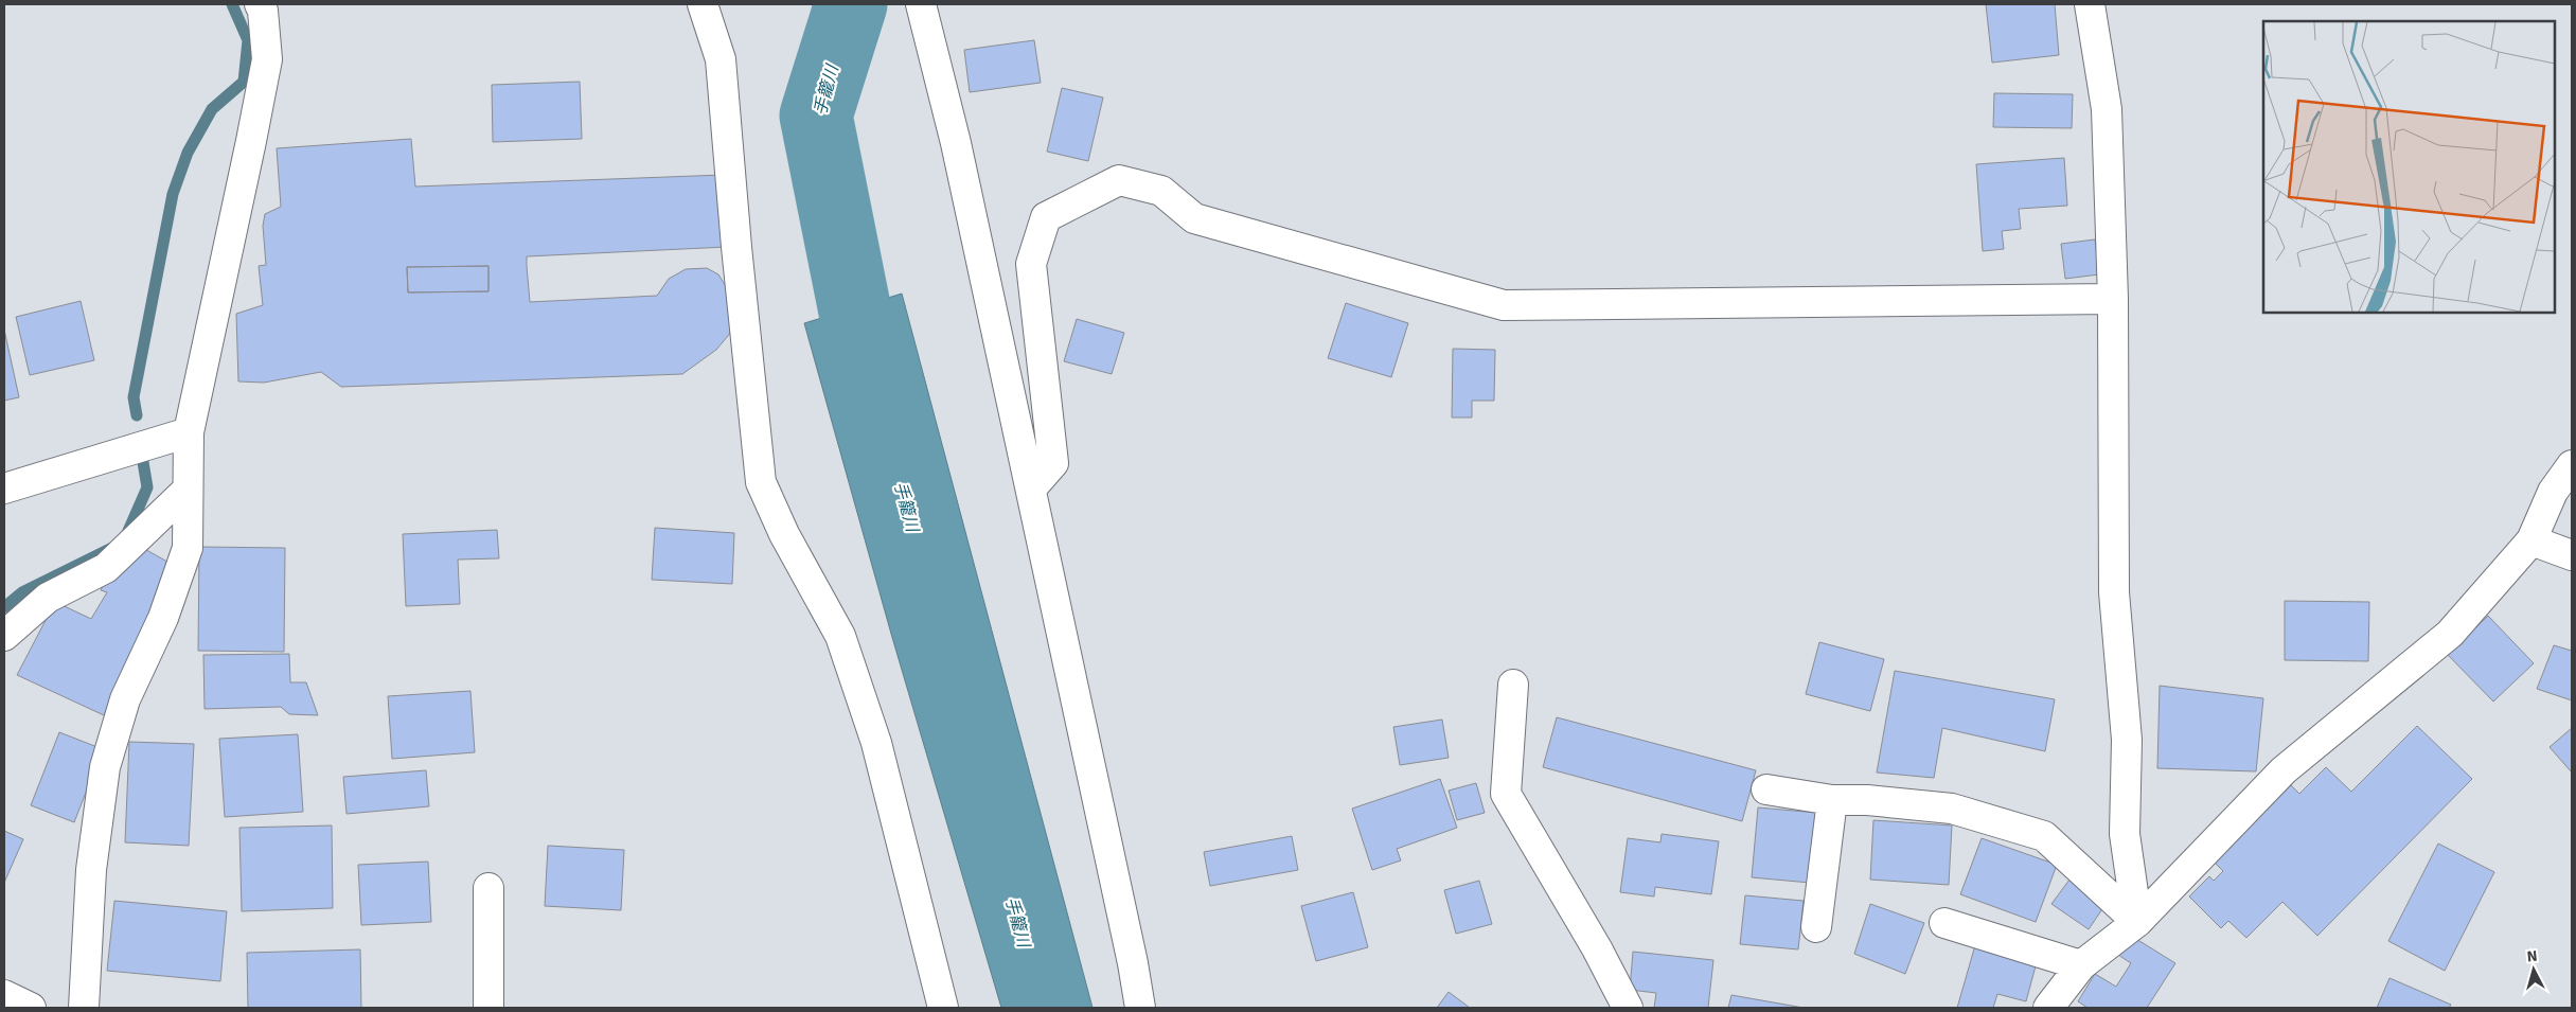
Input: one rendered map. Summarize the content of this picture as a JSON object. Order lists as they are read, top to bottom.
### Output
{
  "water": ["手籠川"],
  "north": "top"
}
